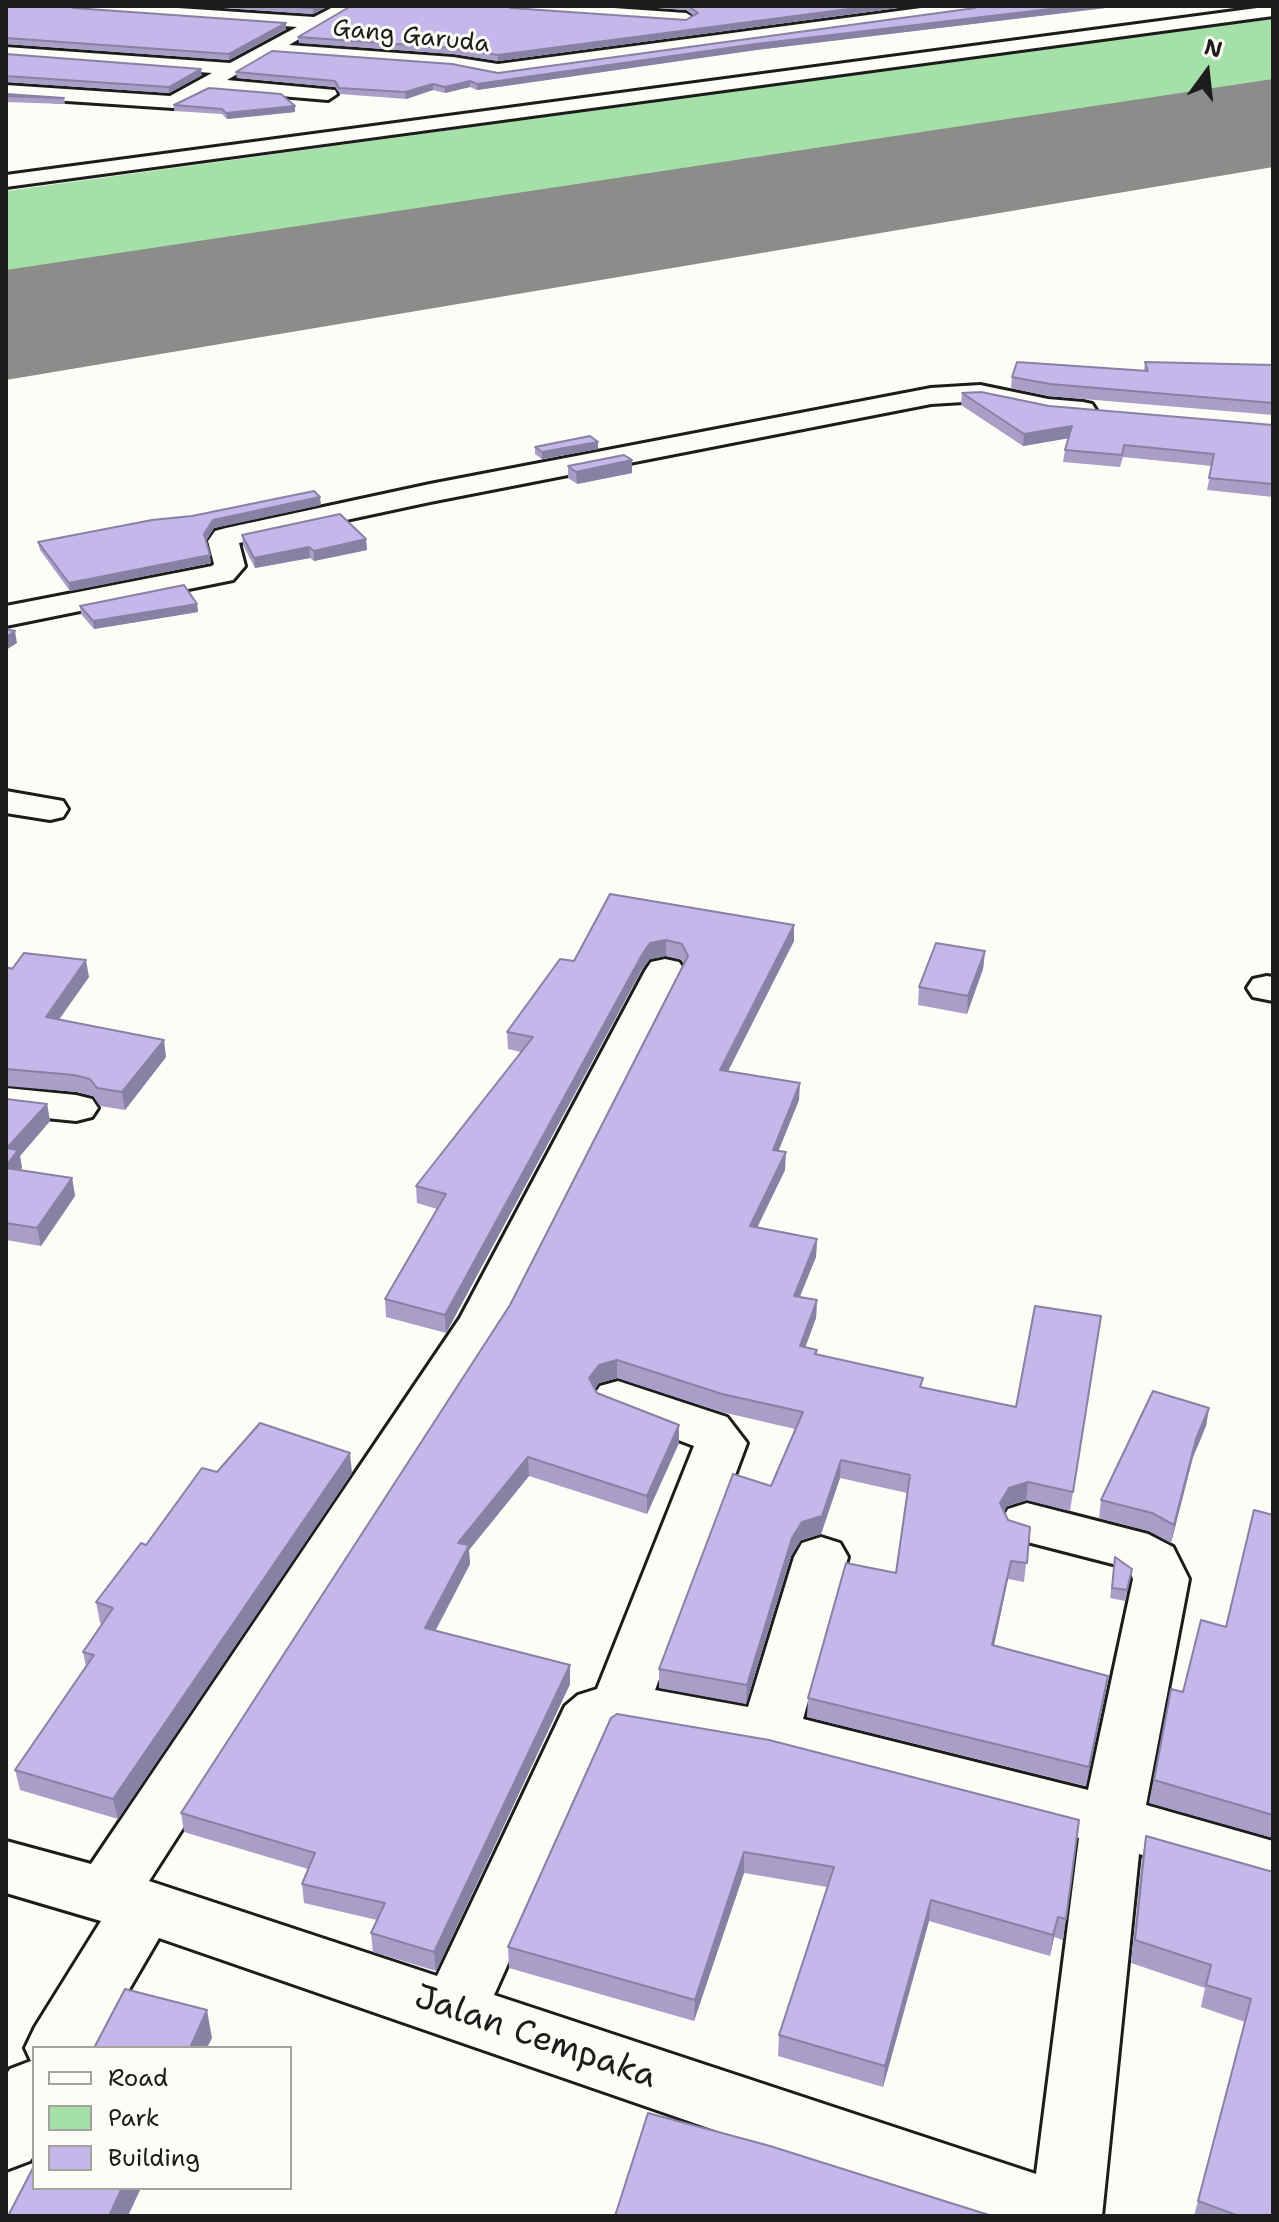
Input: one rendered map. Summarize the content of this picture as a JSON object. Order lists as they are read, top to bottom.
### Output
{
  "streets": {
    "street": ["Gang Garuda", "Jalan Cempaka"]
  },
  "legend": ["Road", "Park", "Building"],
  "north": "top"
}
